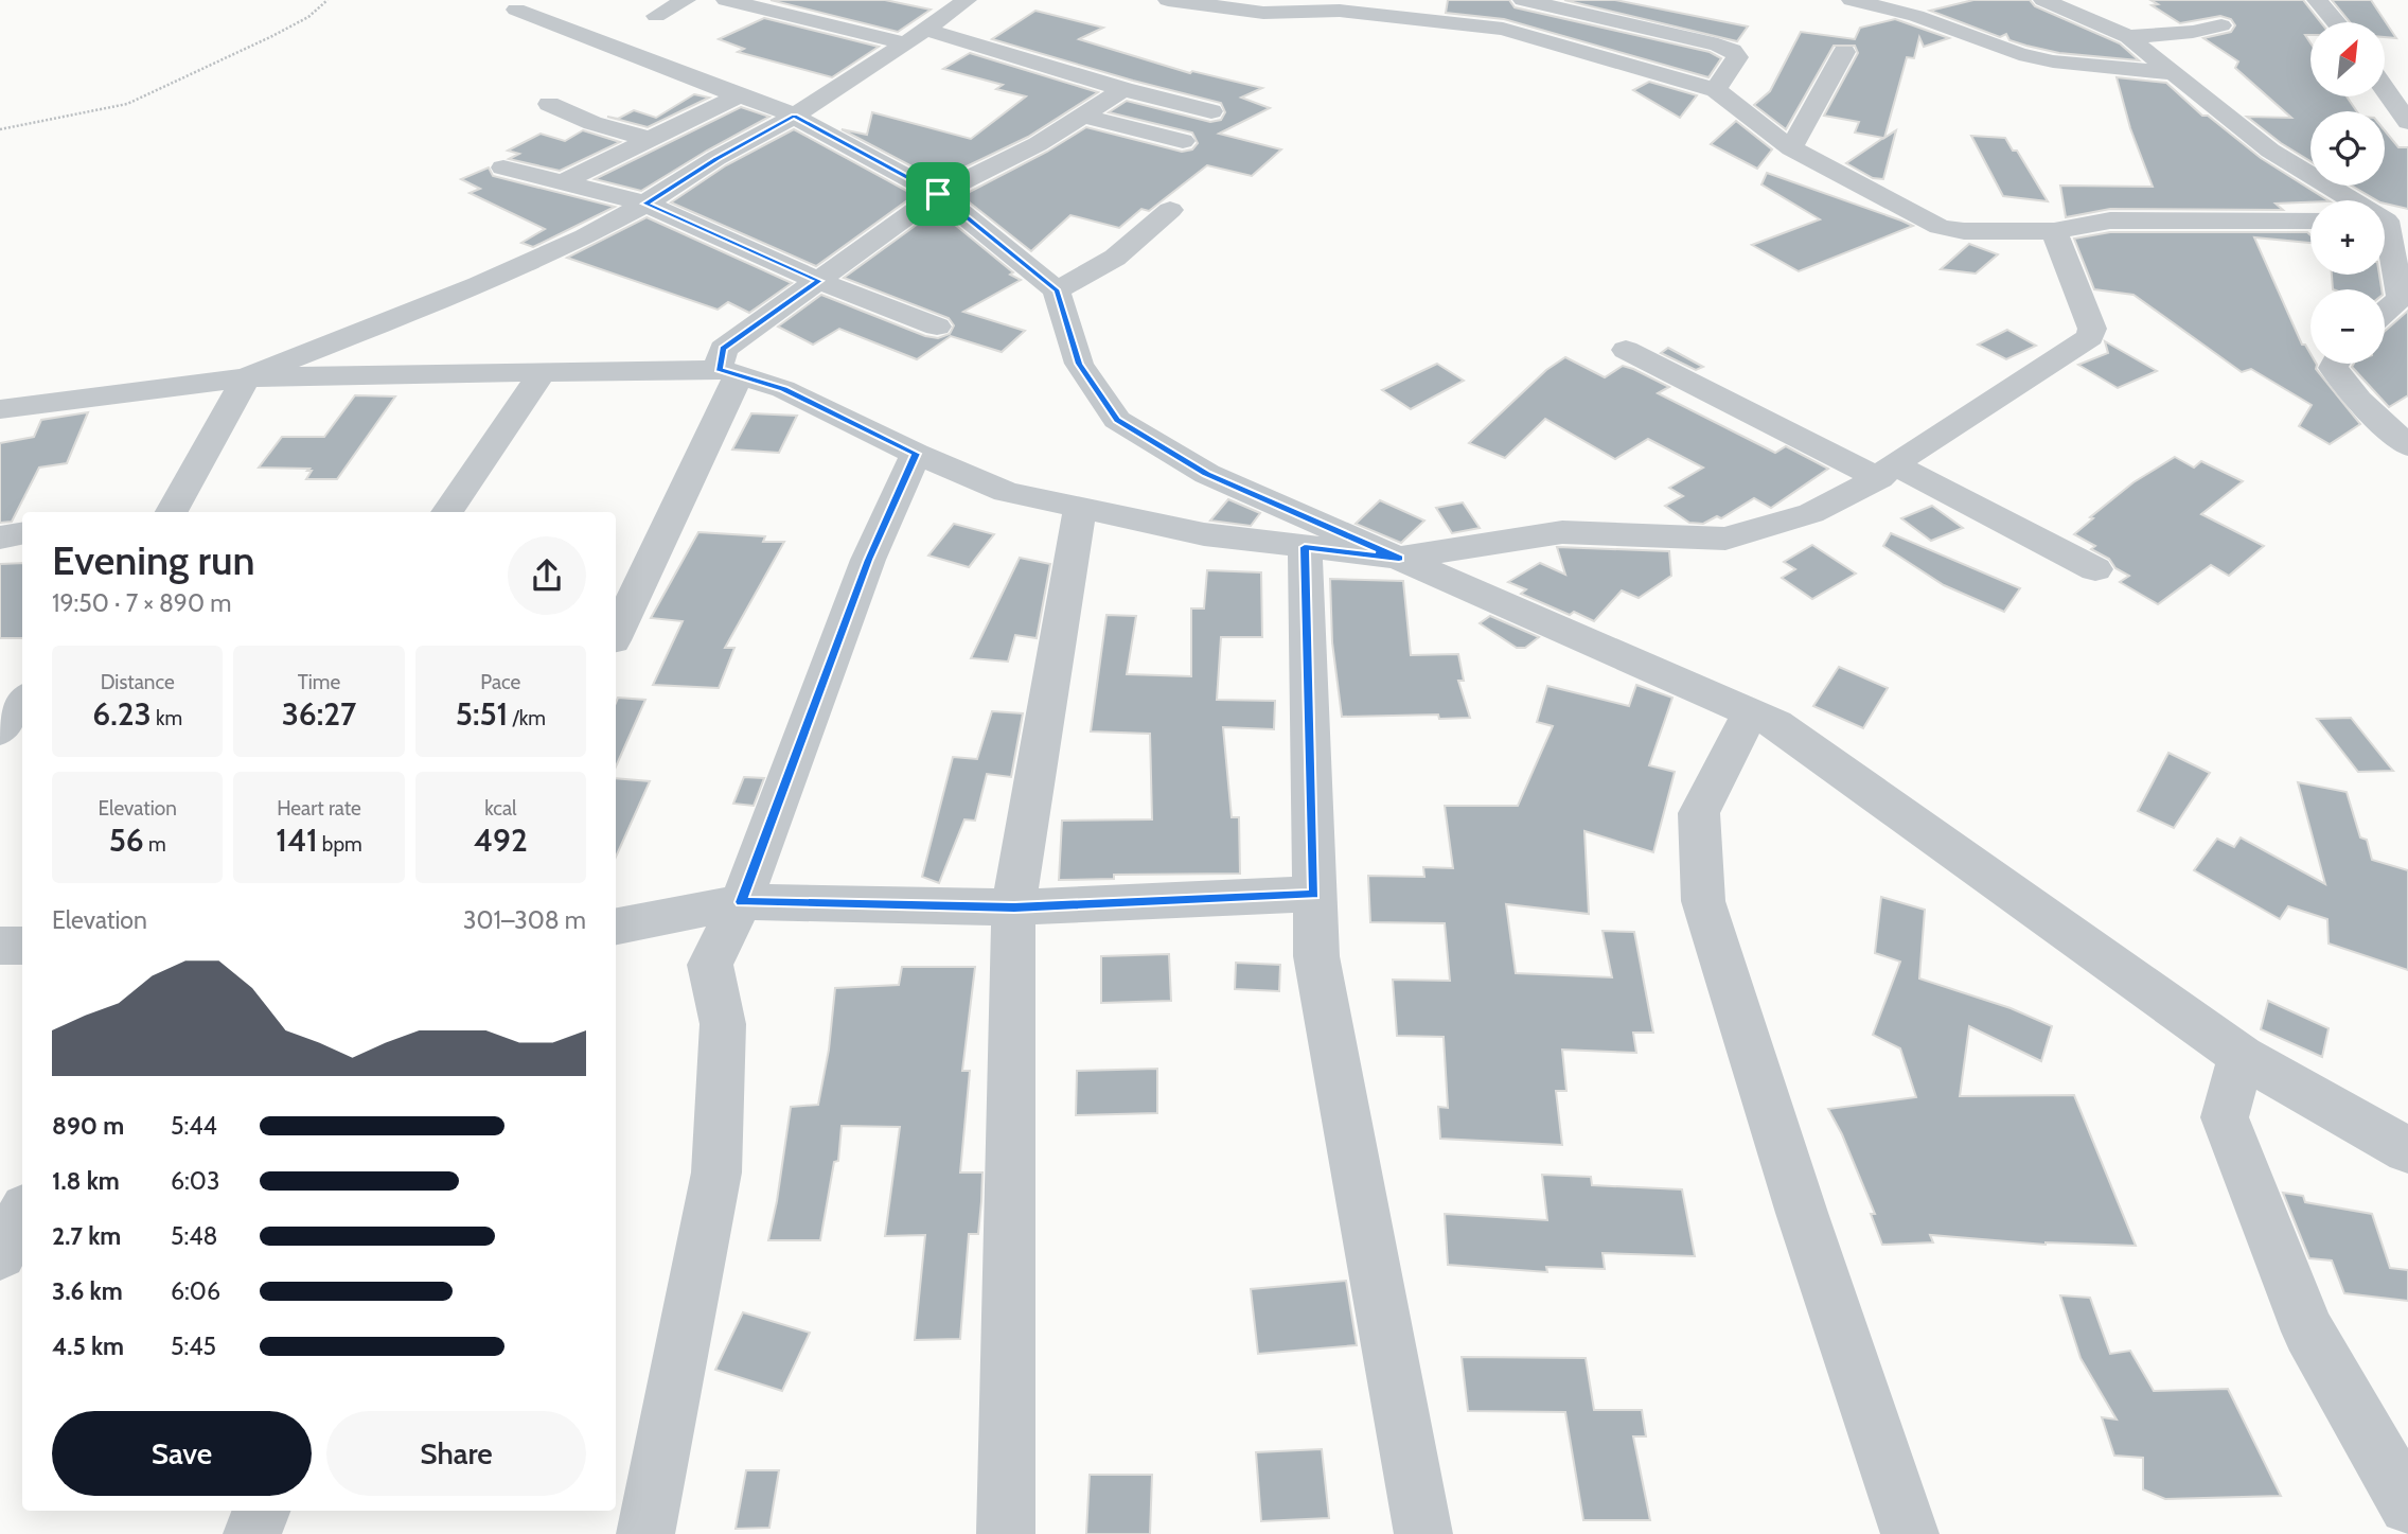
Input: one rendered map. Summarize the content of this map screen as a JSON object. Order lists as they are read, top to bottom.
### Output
{
  "north": "top right",
  "page": {
    "map_buttons": ["+", "−"],
    "heading": ["Evening run", "19:50 · 7 × 890 m"],
    "stats": [
      ["Distance", "6.23 km"],
      ["Time", "36:27"],
      ["Pace", "5:51 /km"],
      ["Elevation", "56 m"],
      ["Heart rate", "141 bpm"],
      ["kcal", "492"]
    ],
    "chart": ["Elevation", "301–308 m"],
    "list": [
      {
        "name": "890 m",
        "note": "5:44"
      },
      {
        "name": "1.8 km",
        "note": "6:03"
      },
      {
        "name": "2.7 km",
        "note": "5:48"
      },
      {
        "name": "3.6 km",
        "note": "6:06"
      },
      {
        "name": "4.5 km",
        "note": "5:45"
      }
    ],
    "buttons": ["Save", "Share"]
  }
}
